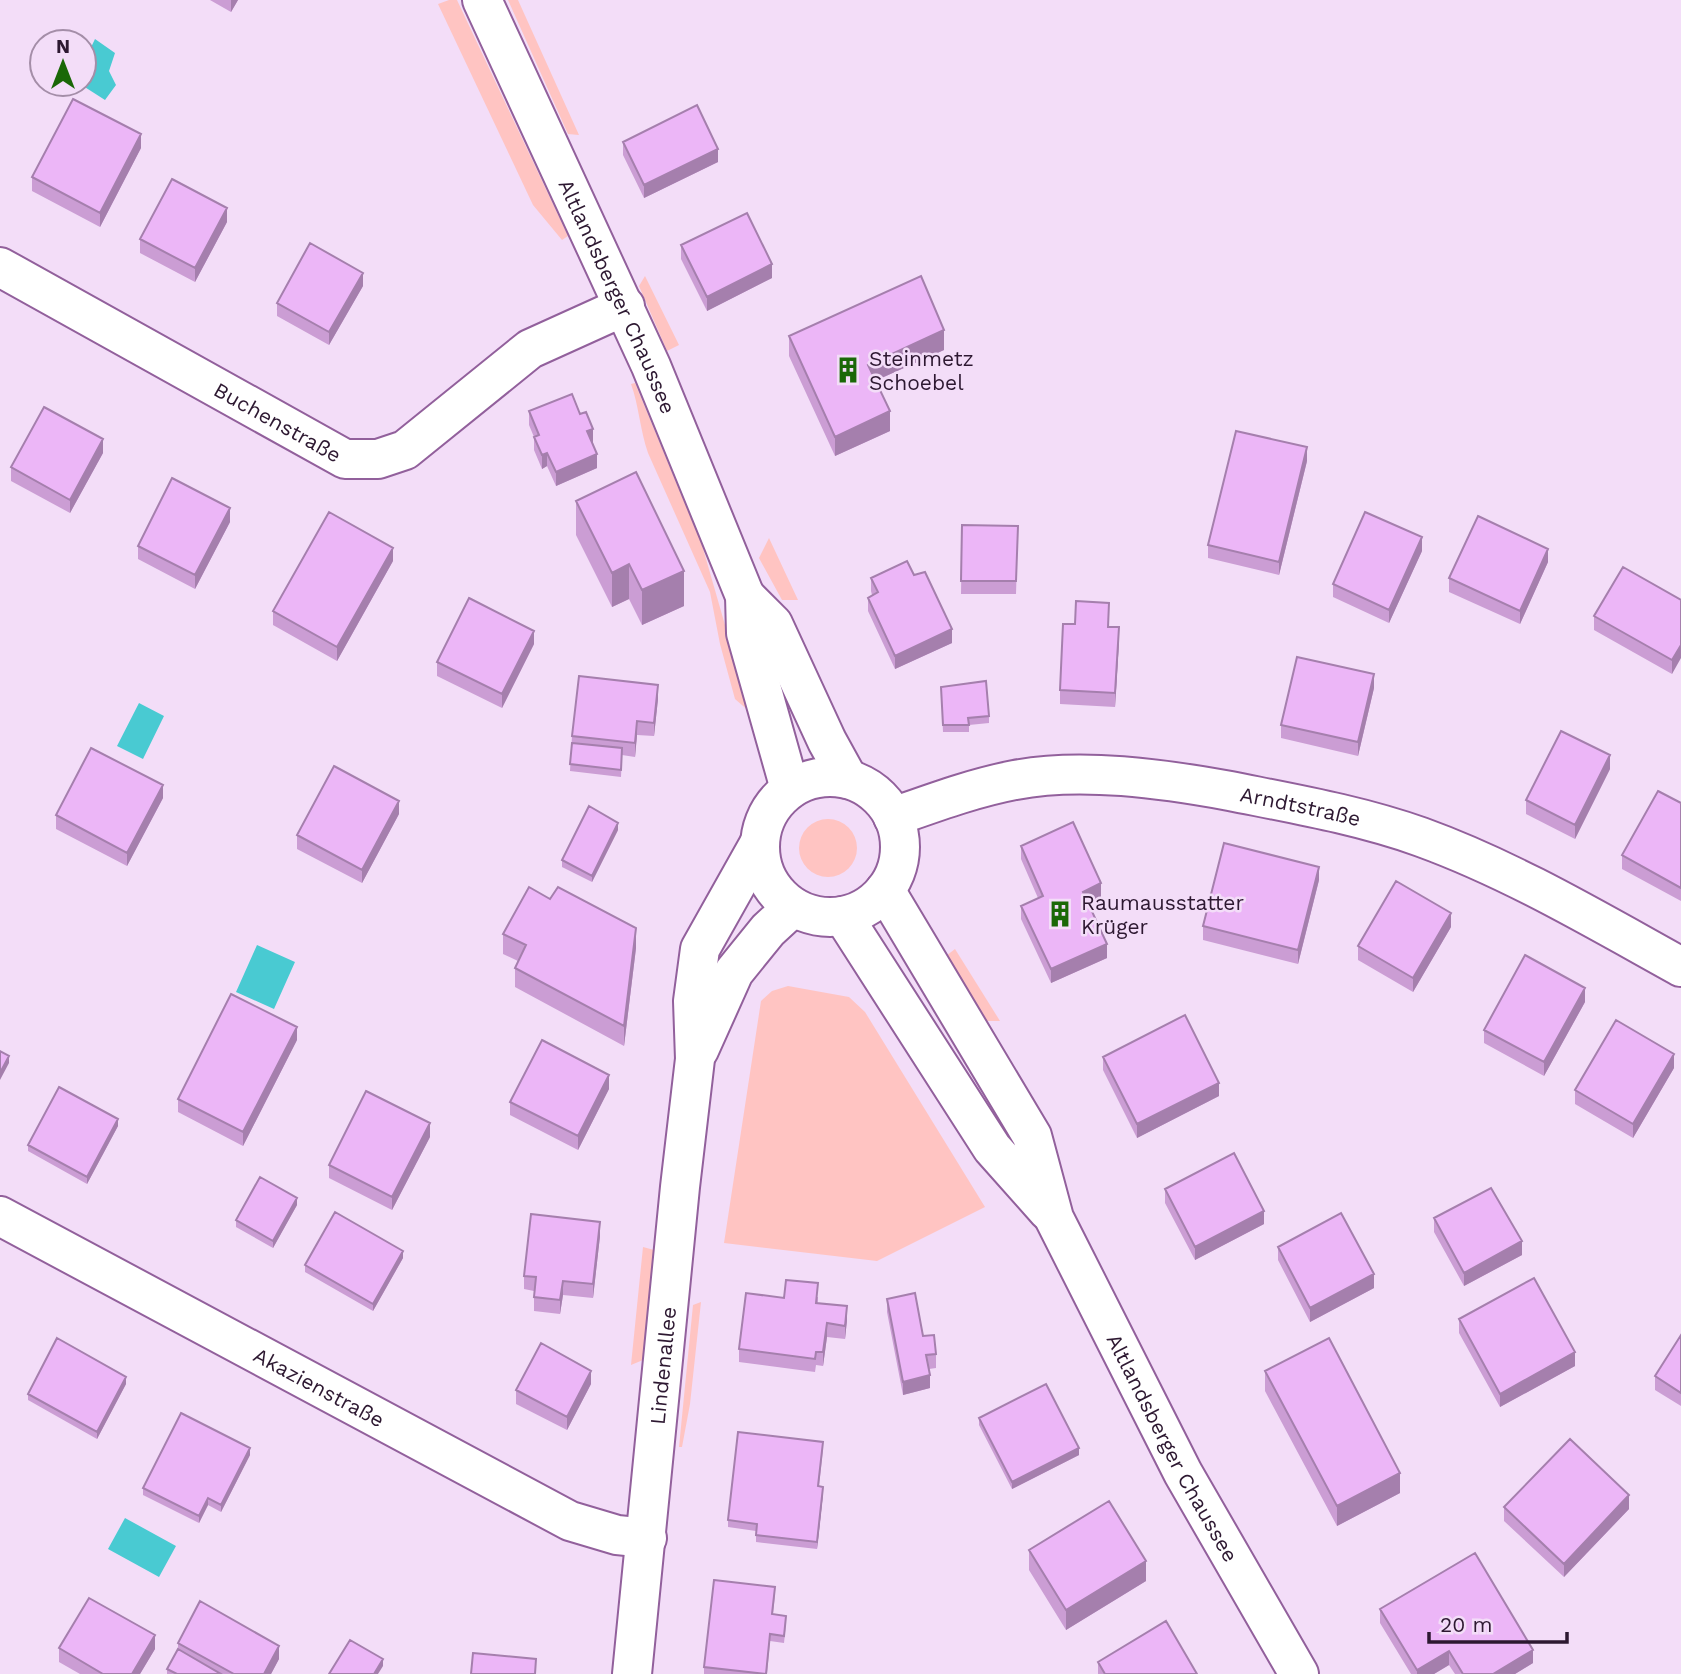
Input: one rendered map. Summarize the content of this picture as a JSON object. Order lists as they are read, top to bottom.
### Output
{
  "streets": {
    "street": [
      "Altlandsberger Chaussee",
      "Buchenstraße",
      "Arndtstraße",
      "Lindenallee",
      "Akazienstraße"
    ]
  },
  "crossings": [
    ["Altlandsberger Chaussee", "Buchenstraße"],
    ["Altlandsberger Chaussee", "Arndtstraße"],
    ["Altlandsberger Chaussee", "Lindenallee"],
    ["Arndtstraße", "Lindenallee"],
    ["Lindenallee", "Akazienstraße"]
  ],
  "places": {
    "building": ["Steinmetz Schoebel", "Raumausstatter Krüger"]
  },
  "scale_bar": "20 m",
  "north": "top"
}
